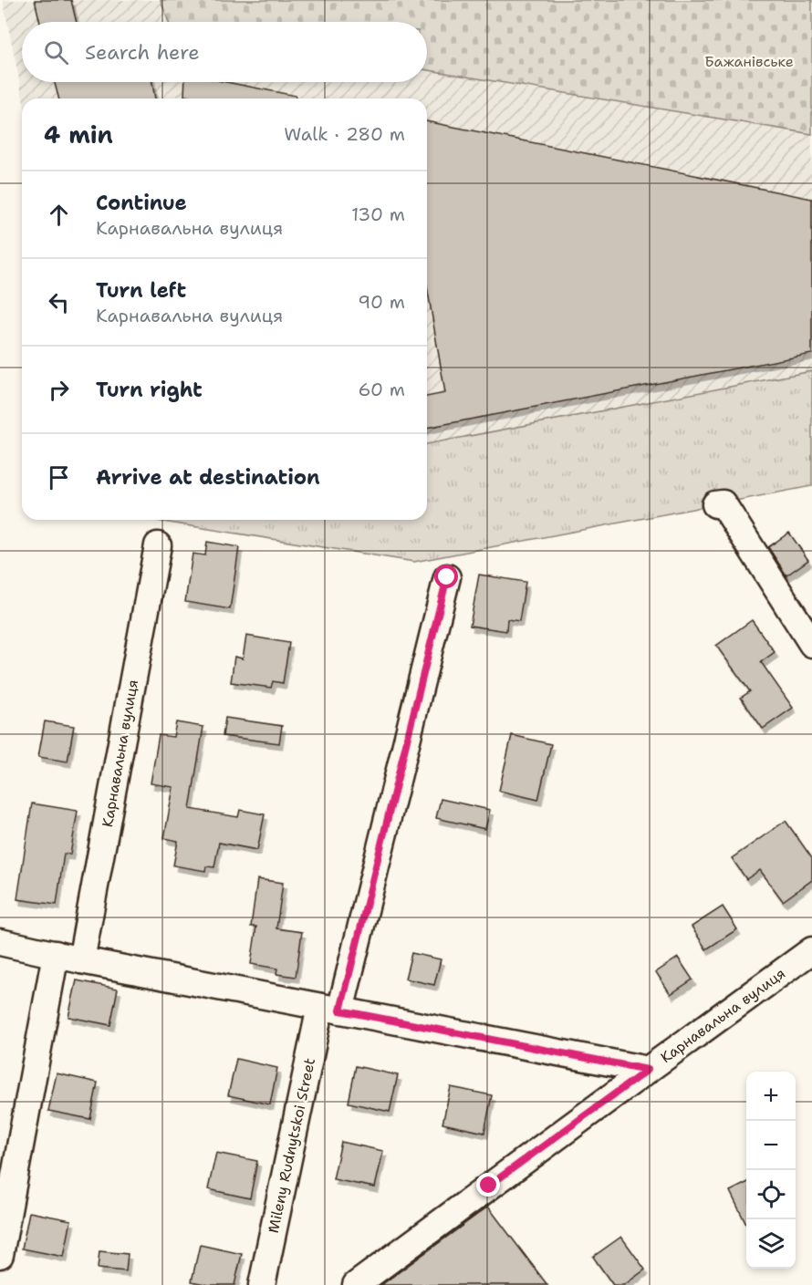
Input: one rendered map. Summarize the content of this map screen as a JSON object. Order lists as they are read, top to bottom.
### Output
{
  "streets": {
    "street": ["Карнавальна вулиця", "Mileny Rudnytskoi Street"]
  },
  "crossings": [
    ["Карнавальна вулиця", "Mileny Rudnytskoi Street"]
  ],
  "parks": ["Бажанівське"],
  "page": {
    "search": "Search here",
    "heading": ["4 min", "Walk · 280 m"],
    "list": [
      ["Continue", "Карнавальна вулиця", "130 m"],
      ["Turn left", "Карнавальна вулиця", "90 m"],
      ["Turn right", "60 m"],
      "Arrive at destination"
    ],
    "map_buttons": ["+", "−"]
  }
}
